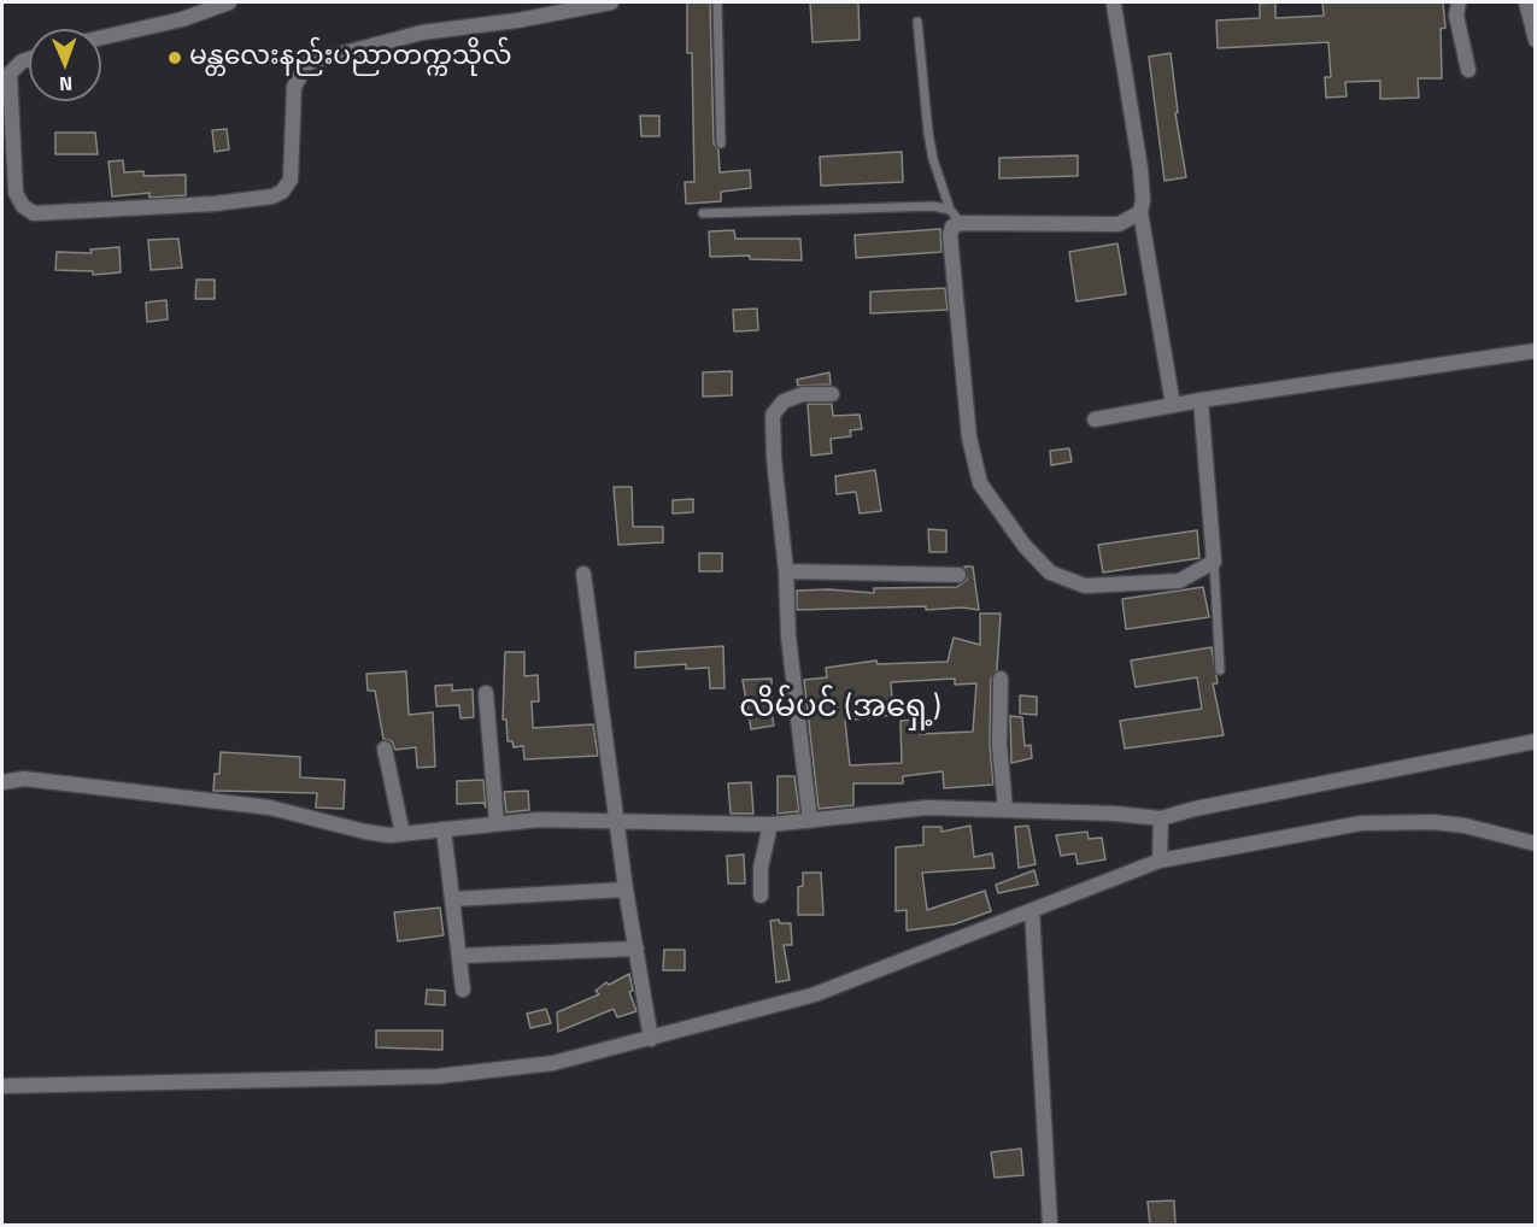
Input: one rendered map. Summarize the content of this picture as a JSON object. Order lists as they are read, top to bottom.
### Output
{
  "districts": ["လိမ်ပင် (အရှေ့)"],
  "places": ["မန္တလေးနည်းပညာတက္ကသိုလ်"],
  "north": "bottom"
}
